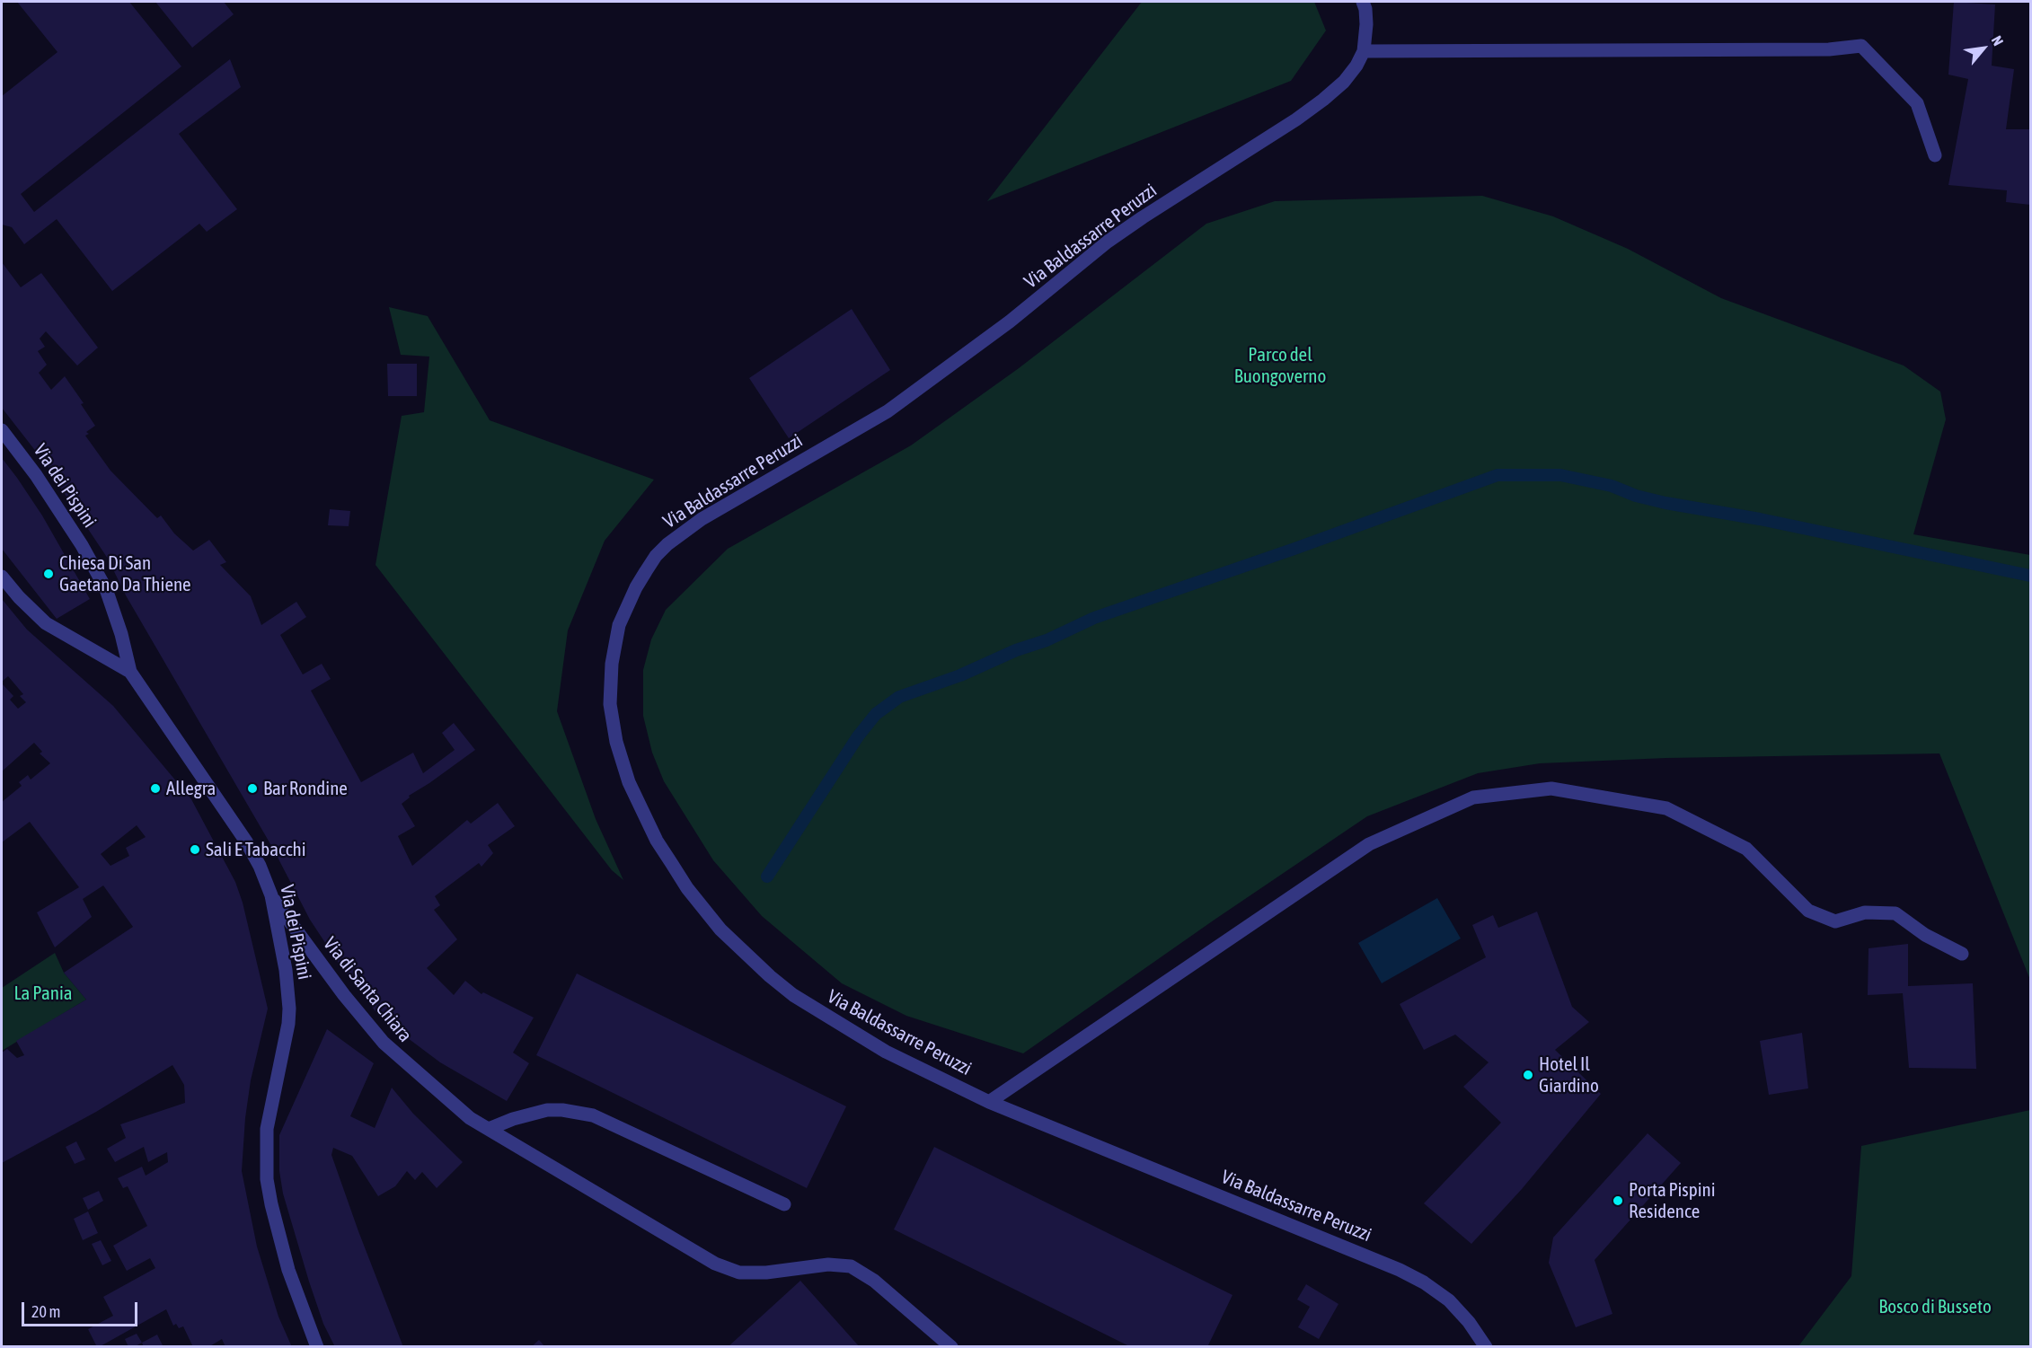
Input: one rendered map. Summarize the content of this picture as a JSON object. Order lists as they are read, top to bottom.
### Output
{
  "streets": {
    "street": ["Via Baldassarre Peruzzi", "Via dei Pispini", "Via di Santa Chiara"]
  },
  "crossings": [
    ["Via dei Pispini", "Via di Santa Chiara"]
  ],
  "parks": ["Parco del Buongoverno", "La Pania", "Bosco di Busseto"],
  "places": [
    "Chiesa Di San Gaetano Da Thiene",
    "Allegra",
    "Bar Rondine",
    "Sali E Tabacchi",
    "Hotel Il Giardino",
    "Porta Pispini Residence"
  ],
  "scale_bar": "20 m",
  "north": "top right"
}
